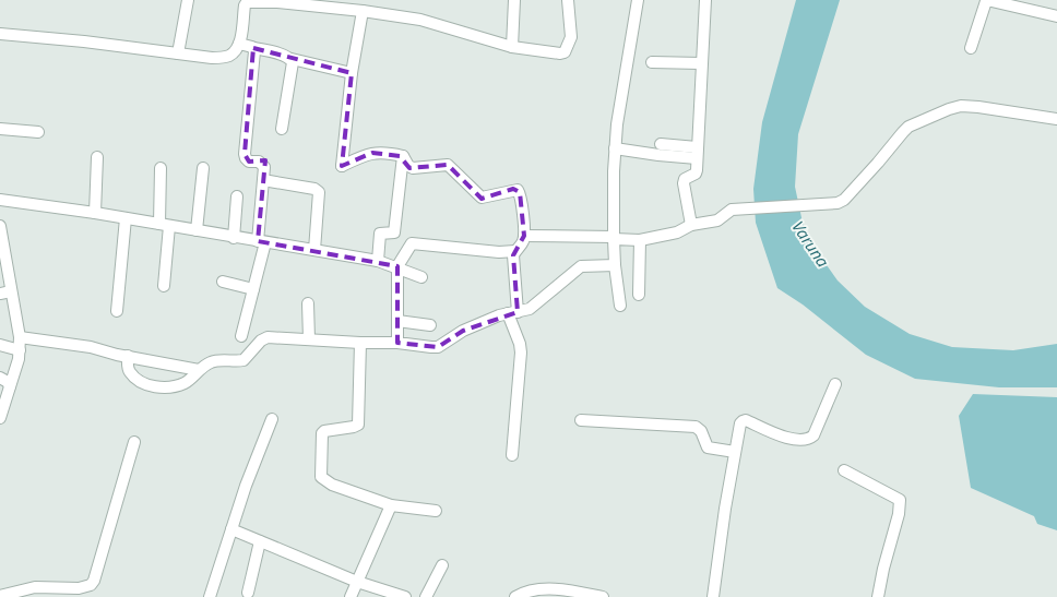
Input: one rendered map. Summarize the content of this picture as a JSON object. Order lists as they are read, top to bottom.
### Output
{
  "water": ["Varuna"]
}
